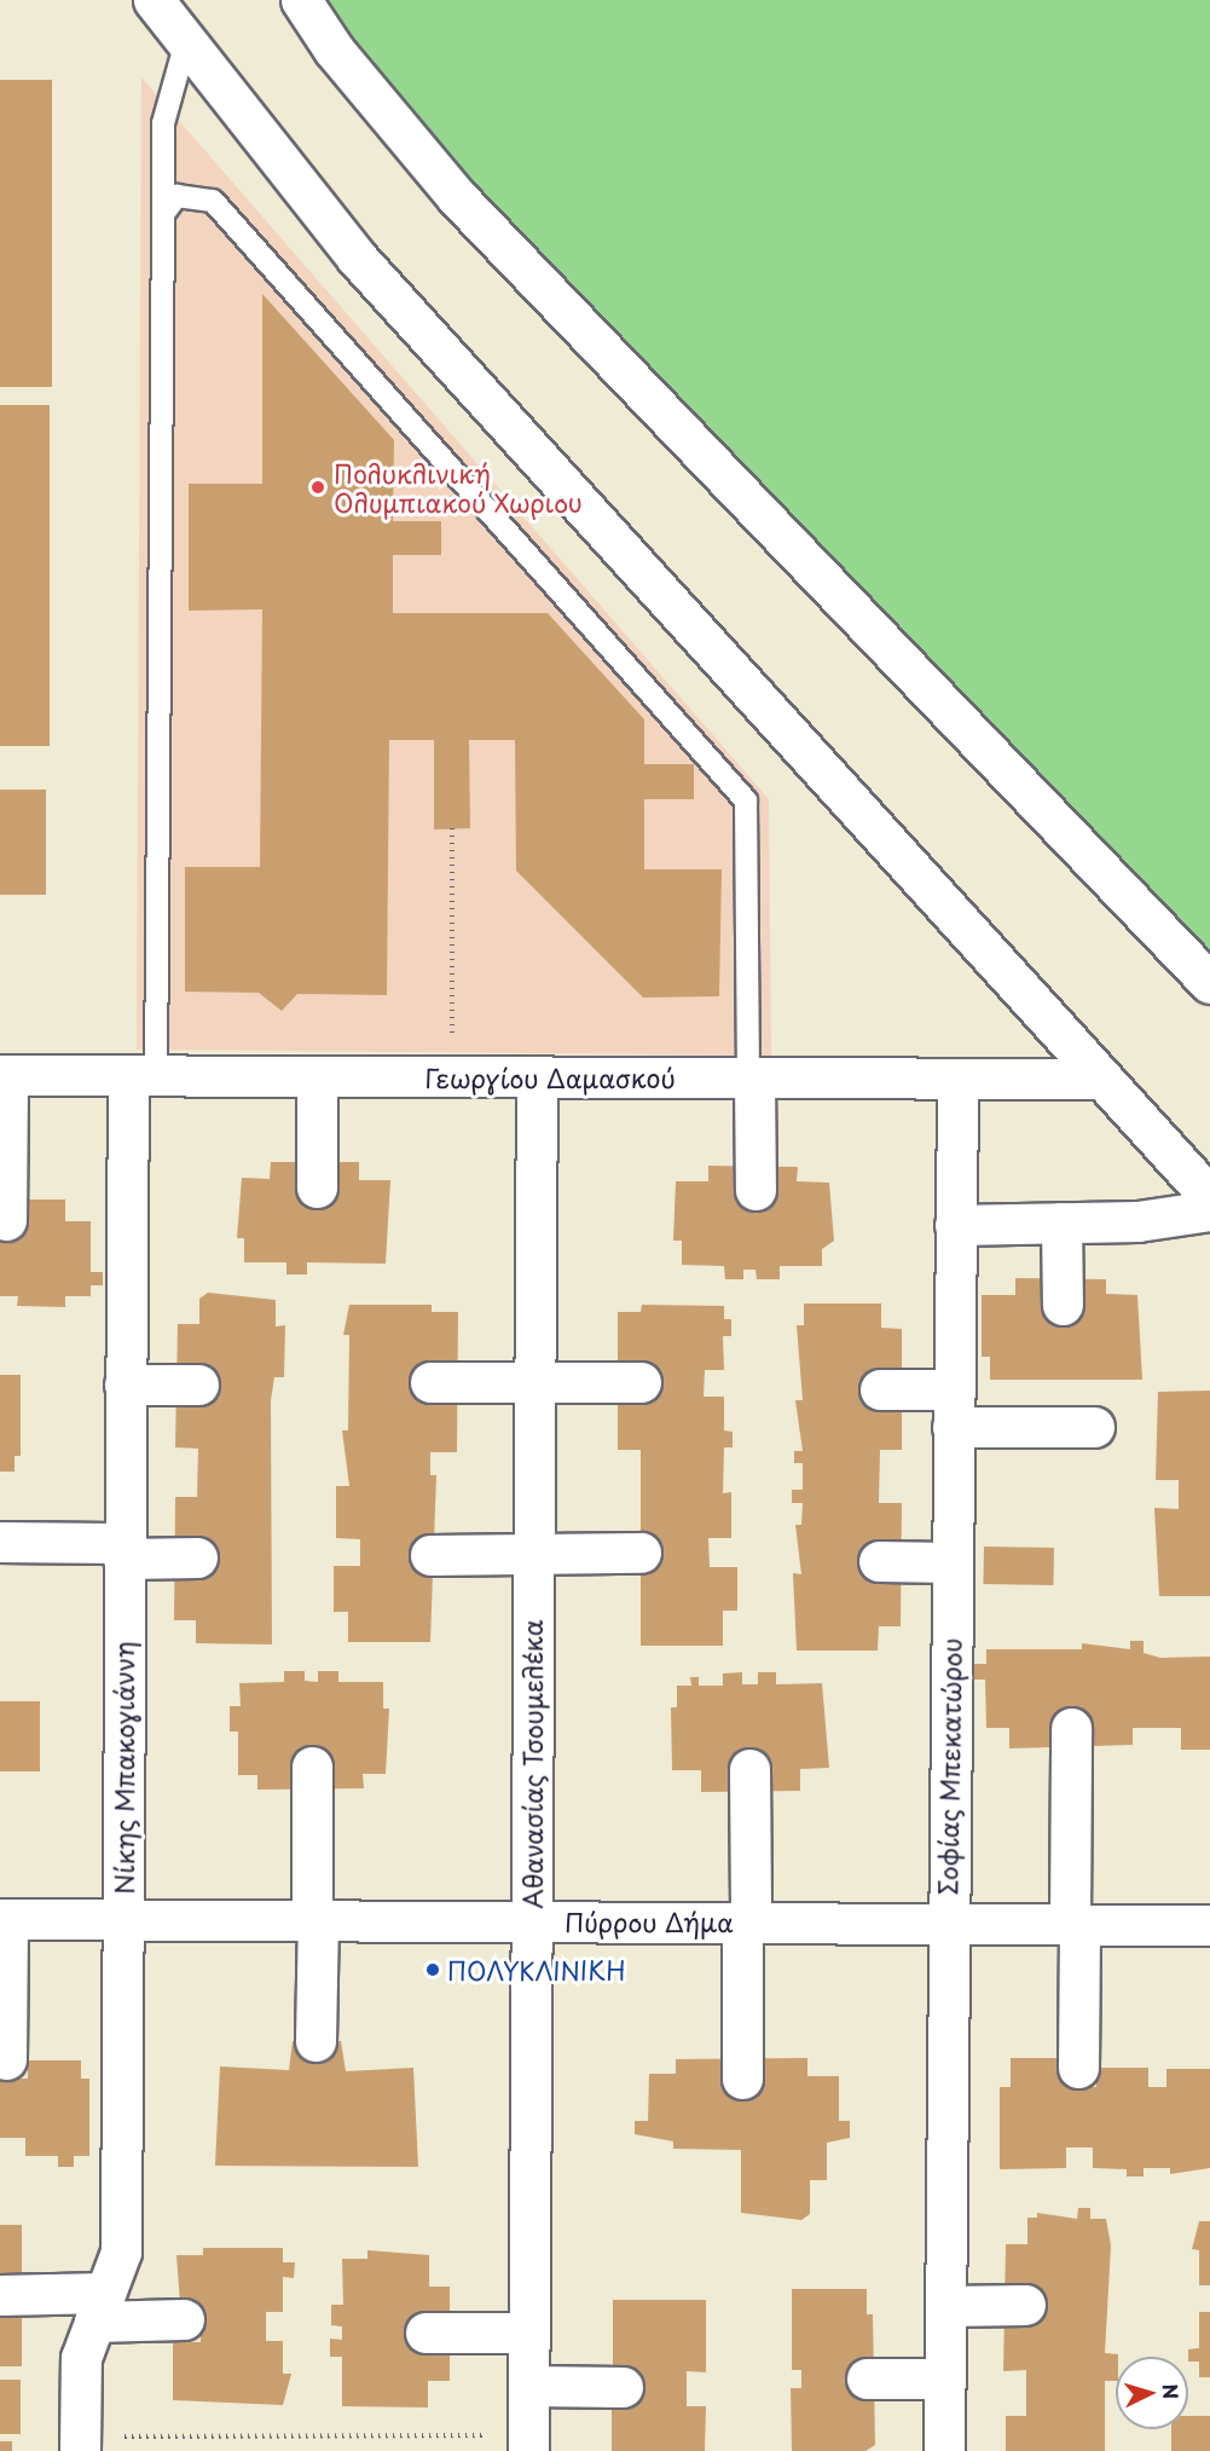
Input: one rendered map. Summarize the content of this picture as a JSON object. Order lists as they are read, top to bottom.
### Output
{
  "streets": {
    "street": [
      "Γεωργίου Δαμασκού",
      "Αθανασίας Τσουμελέκα",
      "Σοφίας Μπεκατώρου",
      "Νίκης Μπακογιάννη",
      "Πύρρου Δήμα"
    ]
  },
  "crossings": [
    ["Γεωργίου Δαμασκού", "Αθανασίας Τσουμελέκα"],
    ["Γεωργίου Δαμασκού", "Σοφίας Μπεκατώρου"],
    ["Γεωργίου Δαμασκού", "Νίκης Μπακογιάννη"],
    ["Αθανασίας Τσουμελέκα", "Πύρρου Δήμα"],
    ["Σοφίας Μπεκατώρου", "Πύρρου Δήμα"],
    ["Νίκης Μπακογιάννη", "Πύρρου Δήμα"]
  ],
  "places": ["Πολυκλινική Ολυμπιακού Χωριου", "ΠΟΛΥΚΛΙΝΙΚΗ"],
  "north": "right"
}
